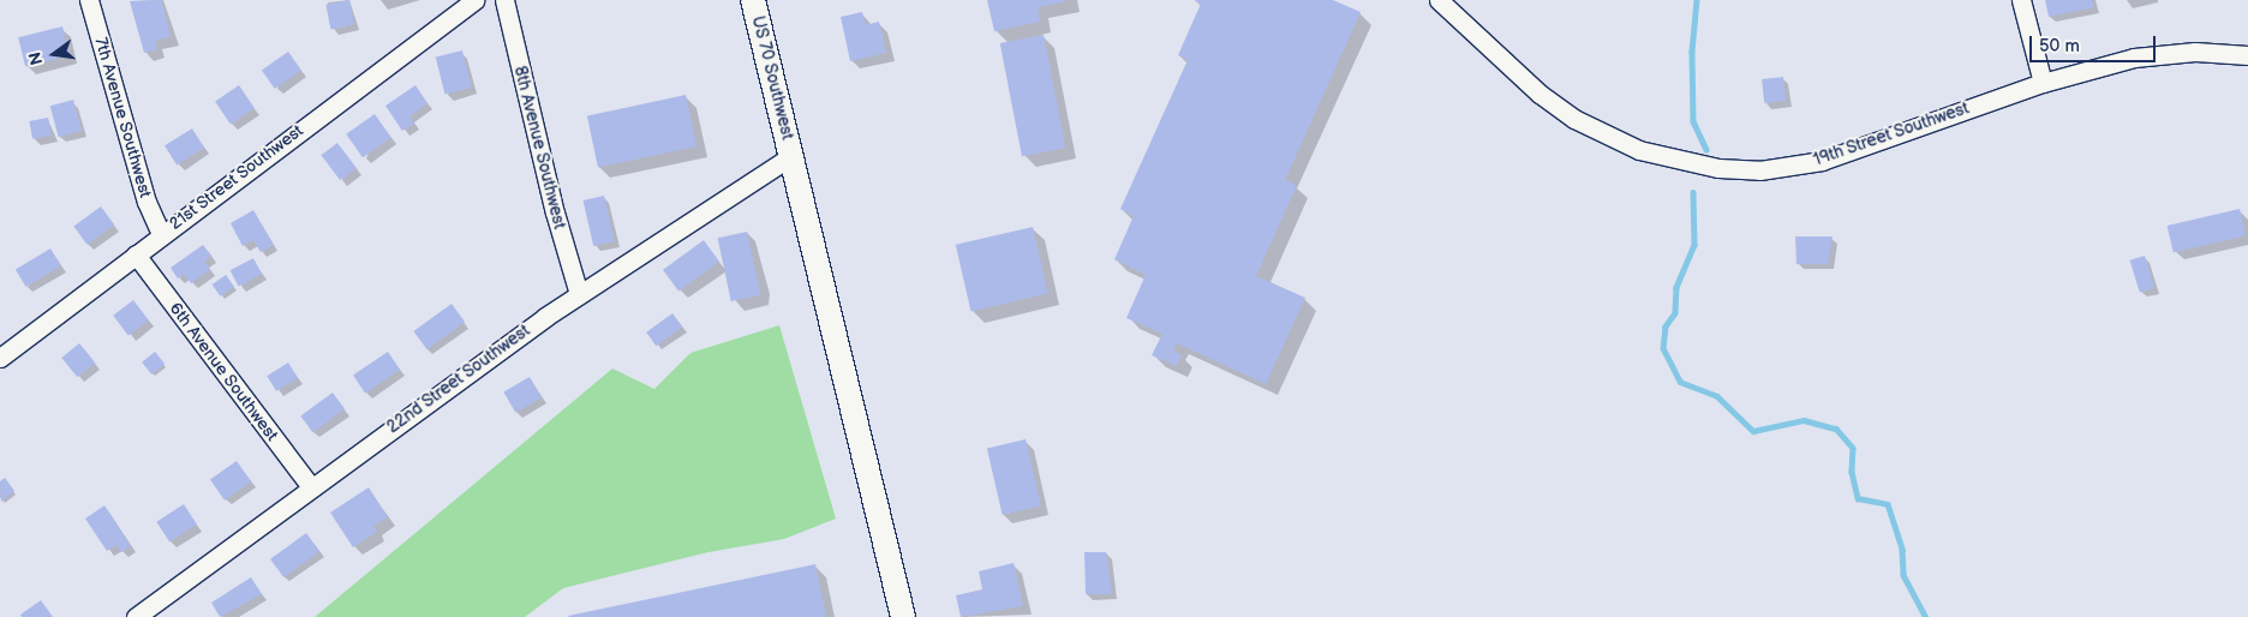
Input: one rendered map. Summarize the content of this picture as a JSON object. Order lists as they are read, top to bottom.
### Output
{
  "streets": {
    "main road": ["US 70 Southwest"],
    "street": [
      "7th Avenue Southwest",
      "19th Street Southwest",
      "8th Avenue Southwest",
      "21st Street Southwest",
      "6th Avenue Southwest",
      "22nd Street Southwest"
    ]
  },
  "crossings": [
    ["US 70 Southwest", "22nd Street Southwest"],
    ["7th Avenue Southwest", "21st Street Southwest"],
    ["8th Avenue Southwest", "22nd Street Southwest"],
    ["21st Street Southwest", "6th Avenue Southwest"],
    ["6th Avenue Southwest", "22nd Street Southwest"]
  ],
  "scale_bar": "50 m",
  "north": "left"
}
